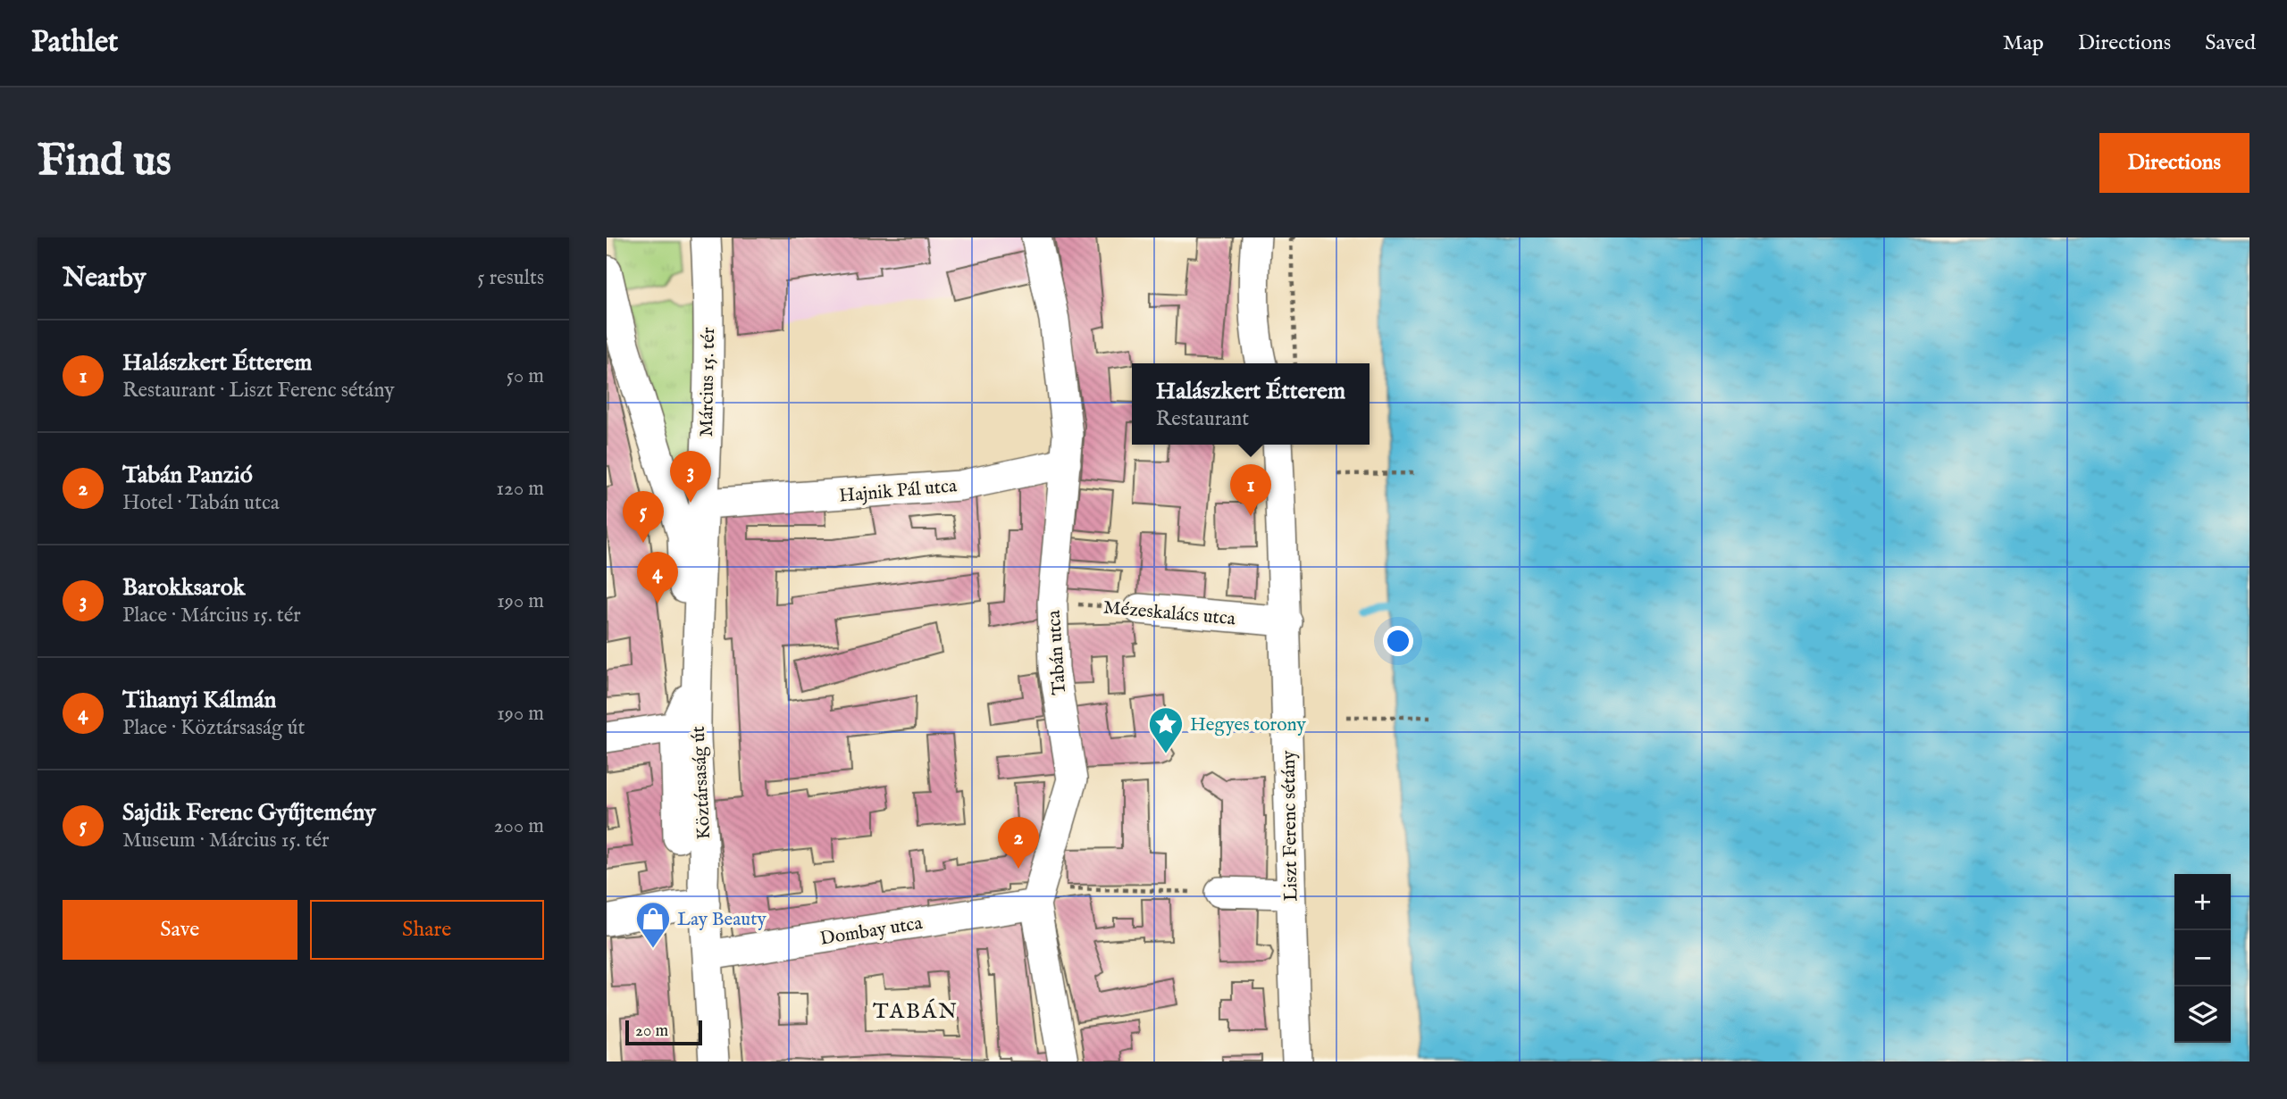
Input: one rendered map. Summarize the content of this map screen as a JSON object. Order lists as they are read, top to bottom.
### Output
{
  "streets": {
    "street": [
      "Március 15. tér",
      "Hajnik Pál utca",
      "Mézeskalács utca",
      "Tabán utca",
      "Köztársaság út",
      "Liszt Ferenc sétány",
      "Dombay utca"
    ]
  },
  "crossings": [
    ["Március 15. tér", "Hajnik Pál utca"],
    ["Március 15. tér", "Köztársaság út"],
    ["Hajnik Pál utca", "Tabán utca"],
    ["Hajnik Pál utca", "Köztársaság út"],
    ["Mézeskalács utca", "Tabán utca"],
    ["Mézeskalács utca", "Liszt Ferenc sétány"],
    ["Tabán utca", "Dombay utca"],
    ["Köztársaság út", "Dombay utca"]
  ],
  "districts": ["TABÁN"],
  "places": {
    "place": ["Hegyes torony"],
    "shop": ["Lay Beauty"]
  },
  "scale_bar": "20 m",
  "page": {
    "header": "Pathlet",
    "nav": ["Map", "Directions", "Saved"],
    "buttons": [
      "Directions",
      ["Save", "Share"]
    ],
    "title": "Find us",
    "heading": ["Nearby", "5 results"],
    "list": [
      {
        "mark": "1",
        "name": "Halászkert Étterem",
        "note": "Restaurant · Liszt Ferenc sétány",
        "value": "50 m"
      },
      {
        "mark": "2",
        "name": "Tabán Panzió",
        "note": "Hotel · Tabán utca",
        "value": "120 m"
      },
      {
        "mark": "3",
        "name": "Barokksarok",
        "note": "Place · Március 15. tér",
        "value": "190 m"
      },
      {
        "mark": "4",
        "name": "Tihanyi Kálmán",
        "note": "Place · Köztársaság út",
        "value": "190 m"
      },
      {
        "mark": "5",
        "name": "Sajdik Ferenc Gyűjtemény",
        "note": "Museum · Március 15. tér",
        "value": "200 m"
      }
    ],
    "popup": ["Halászkert Étterem", "Restaurant"],
    "pins": [
      "3",
      "1",
      "5",
      "4",
      "2"
    ],
    "map_buttons": ["+", "−"],
    "scale": "20 m"
  }
}
